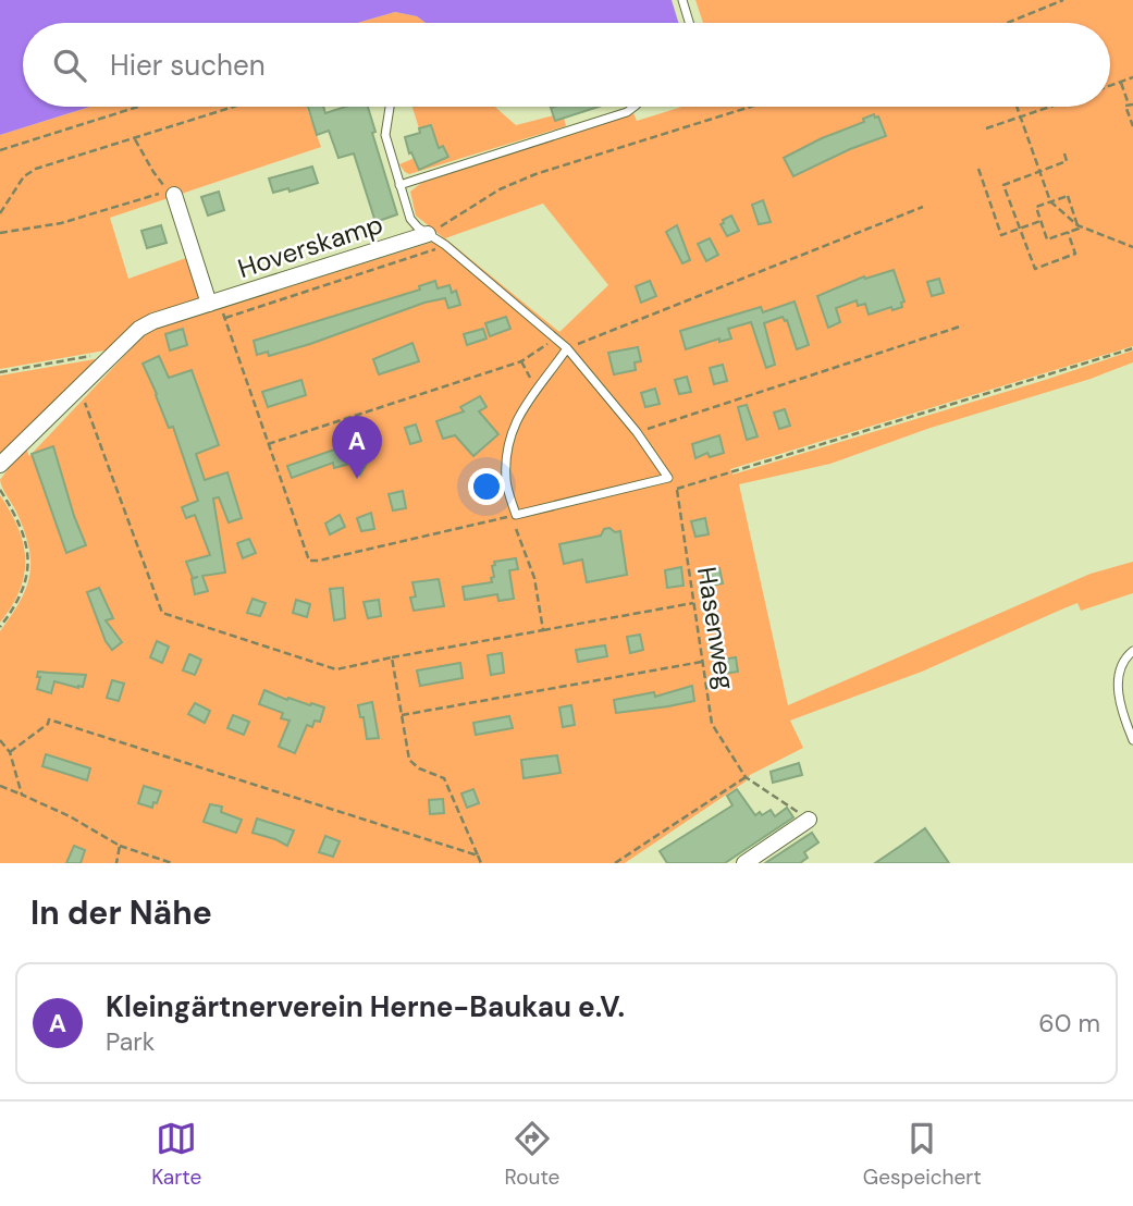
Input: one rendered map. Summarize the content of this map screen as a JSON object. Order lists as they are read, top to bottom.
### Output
{
  "streets": {
    "street": ["Hoverskamp"],
    "path": ["Hasenweg"]
  },
  "page": {
    "search": "Hier suchen",
    "pins": "A",
    "heading": "In der Nähe",
    "list": [
      {
        "mark": "A",
        "name": "Kleingärtnerverein Herne-Baukau e.V.",
        "note": "Park",
        "value": "60 m"
      }
    ],
    "nav": ["Karte", "Route", "Gespeichert"]
  }
}
